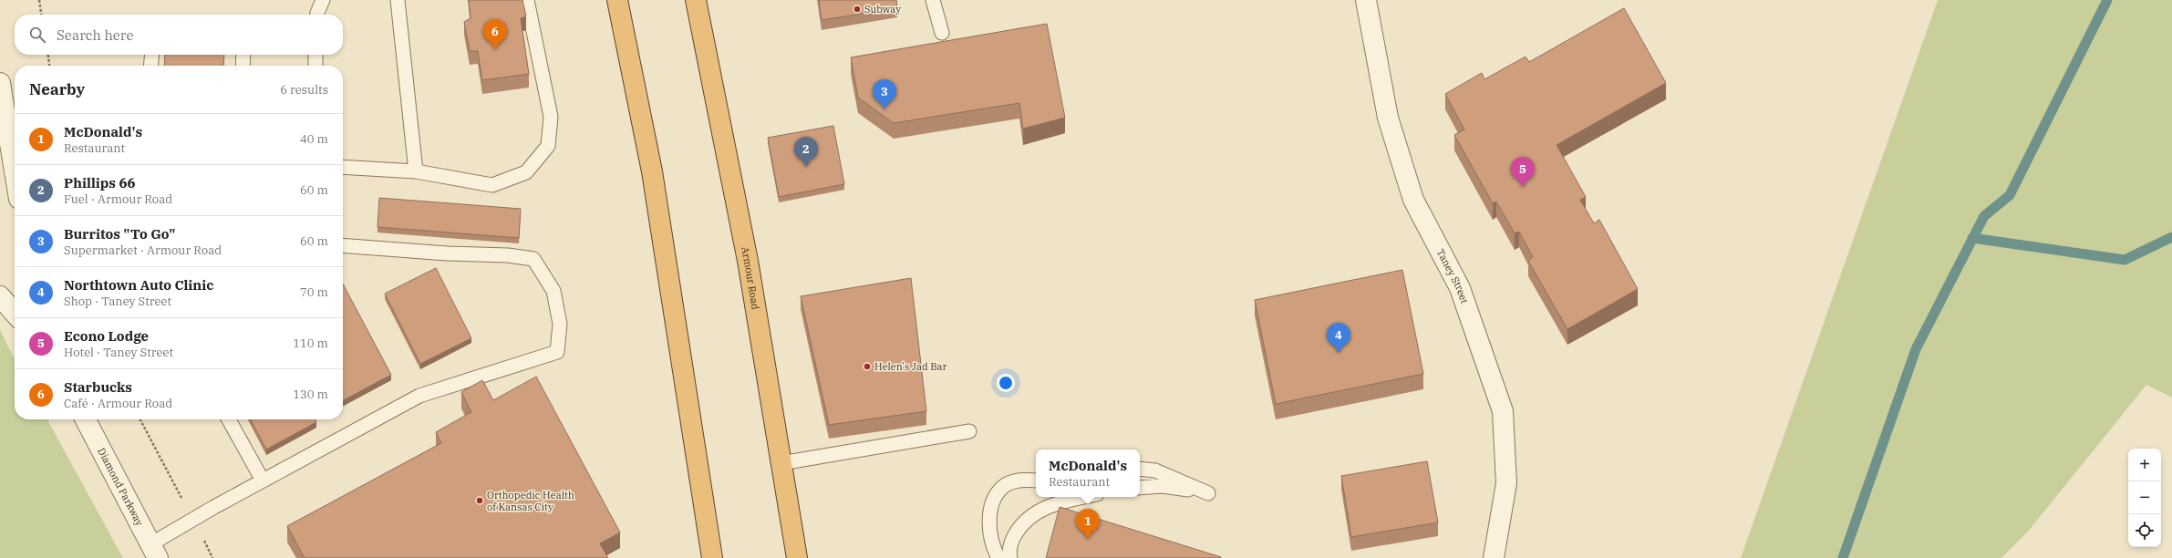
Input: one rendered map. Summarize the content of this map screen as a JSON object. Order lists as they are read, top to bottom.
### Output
{
  "streets": {
    "highway": ["Armour Road"],
    "street": ["Taney Street", "Diamond Parkway"]
  },
  "places": ["Subway", "Helen's Jad Bar", "Orthopedic Health of Kansas City"],
  "page": {
    "search": "Search here",
    "pins": [
      "6",
      "3",
      "2",
      "5",
      "4",
      "1"
    ],
    "heading": ["Nearby", "6 results"],
    "list": [
      {
        "mark": "1",
        "name": "McDonald's",
        "note": "Restaurant",
        "value": "40 m"
      },
      {
        "mark": "2",
        "name": "Phillips 66",
        "note": "Fuel · Armour Road",
        "value": "60 m"
      },
      {
        "mark": "3",
        "name": "Burritos \"To Go\"",
        "note": "Supermarket · Armour Road",
        "value": "60 m"
      },
      {
        "mark": "4",
        "name": "Northtown Auto Clinic",
        "note": "Shop · Taney Street",
        "value": "70 m"
      },
      {
        "mark": "5",
        "name": "Econo Lodge",
        "note": "Hotel · Taney Street",
        "value": "110 m"
      },
      {
        "mark": "6",
        "name": "Starbucks",
        "note": "Café · Armour Road",
        "value": "130 m"
      }
    ],
    "map_buttons": ["+", "−"],
    "popup": ["McDonald's", "Restaurant"]
  }
}
